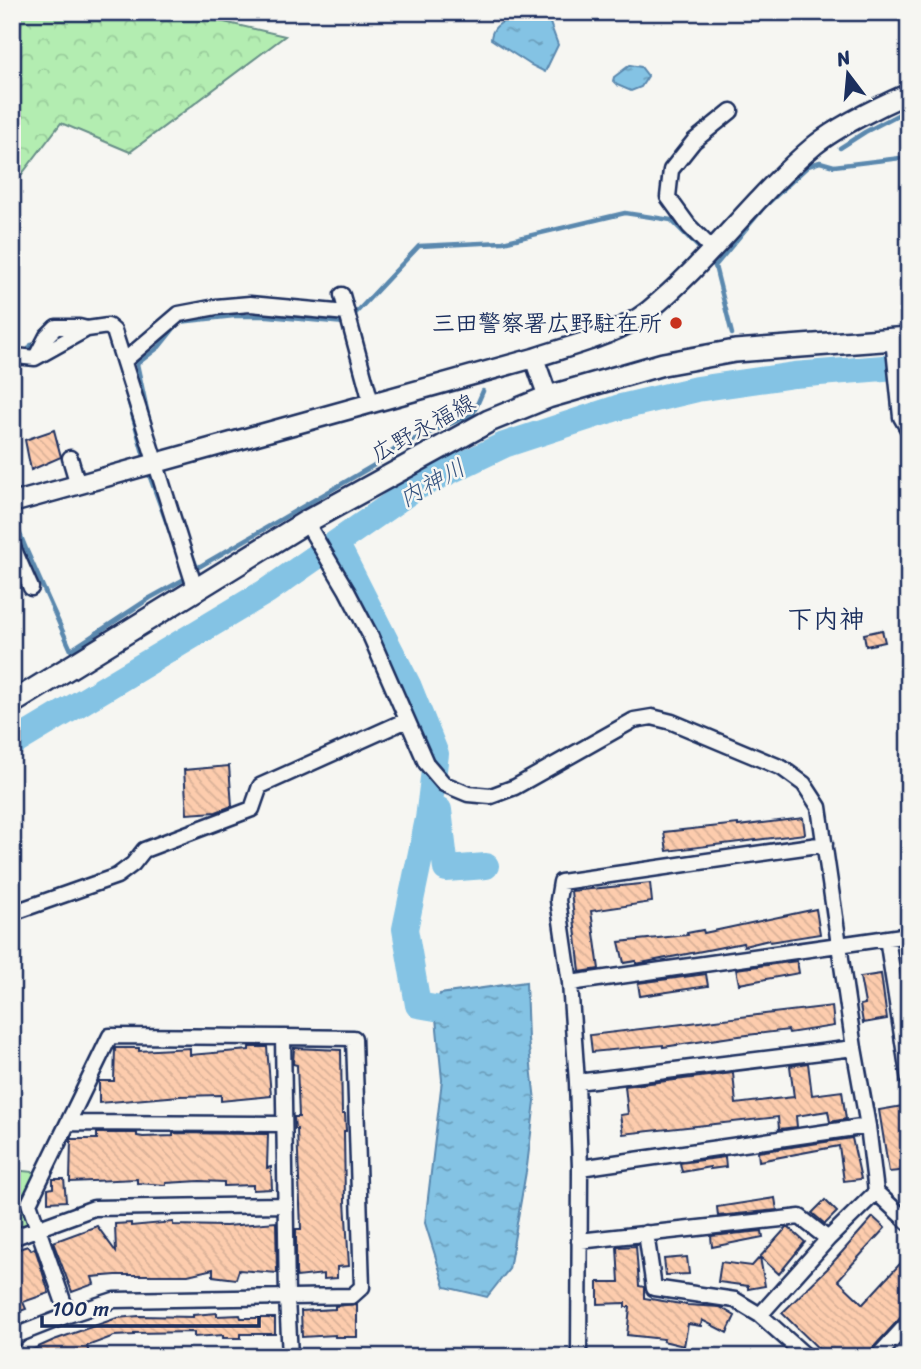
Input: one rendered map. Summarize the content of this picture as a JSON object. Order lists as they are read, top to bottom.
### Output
{
  "streets": {
    "main road": ["広野永福線"]
  },
  "districts": ["下内神"],
  "water": ["内神川"],
  "places": ["三田警察署広野駐在所"],
  "scale_bar": "100 m",
  "north": "top"
}
